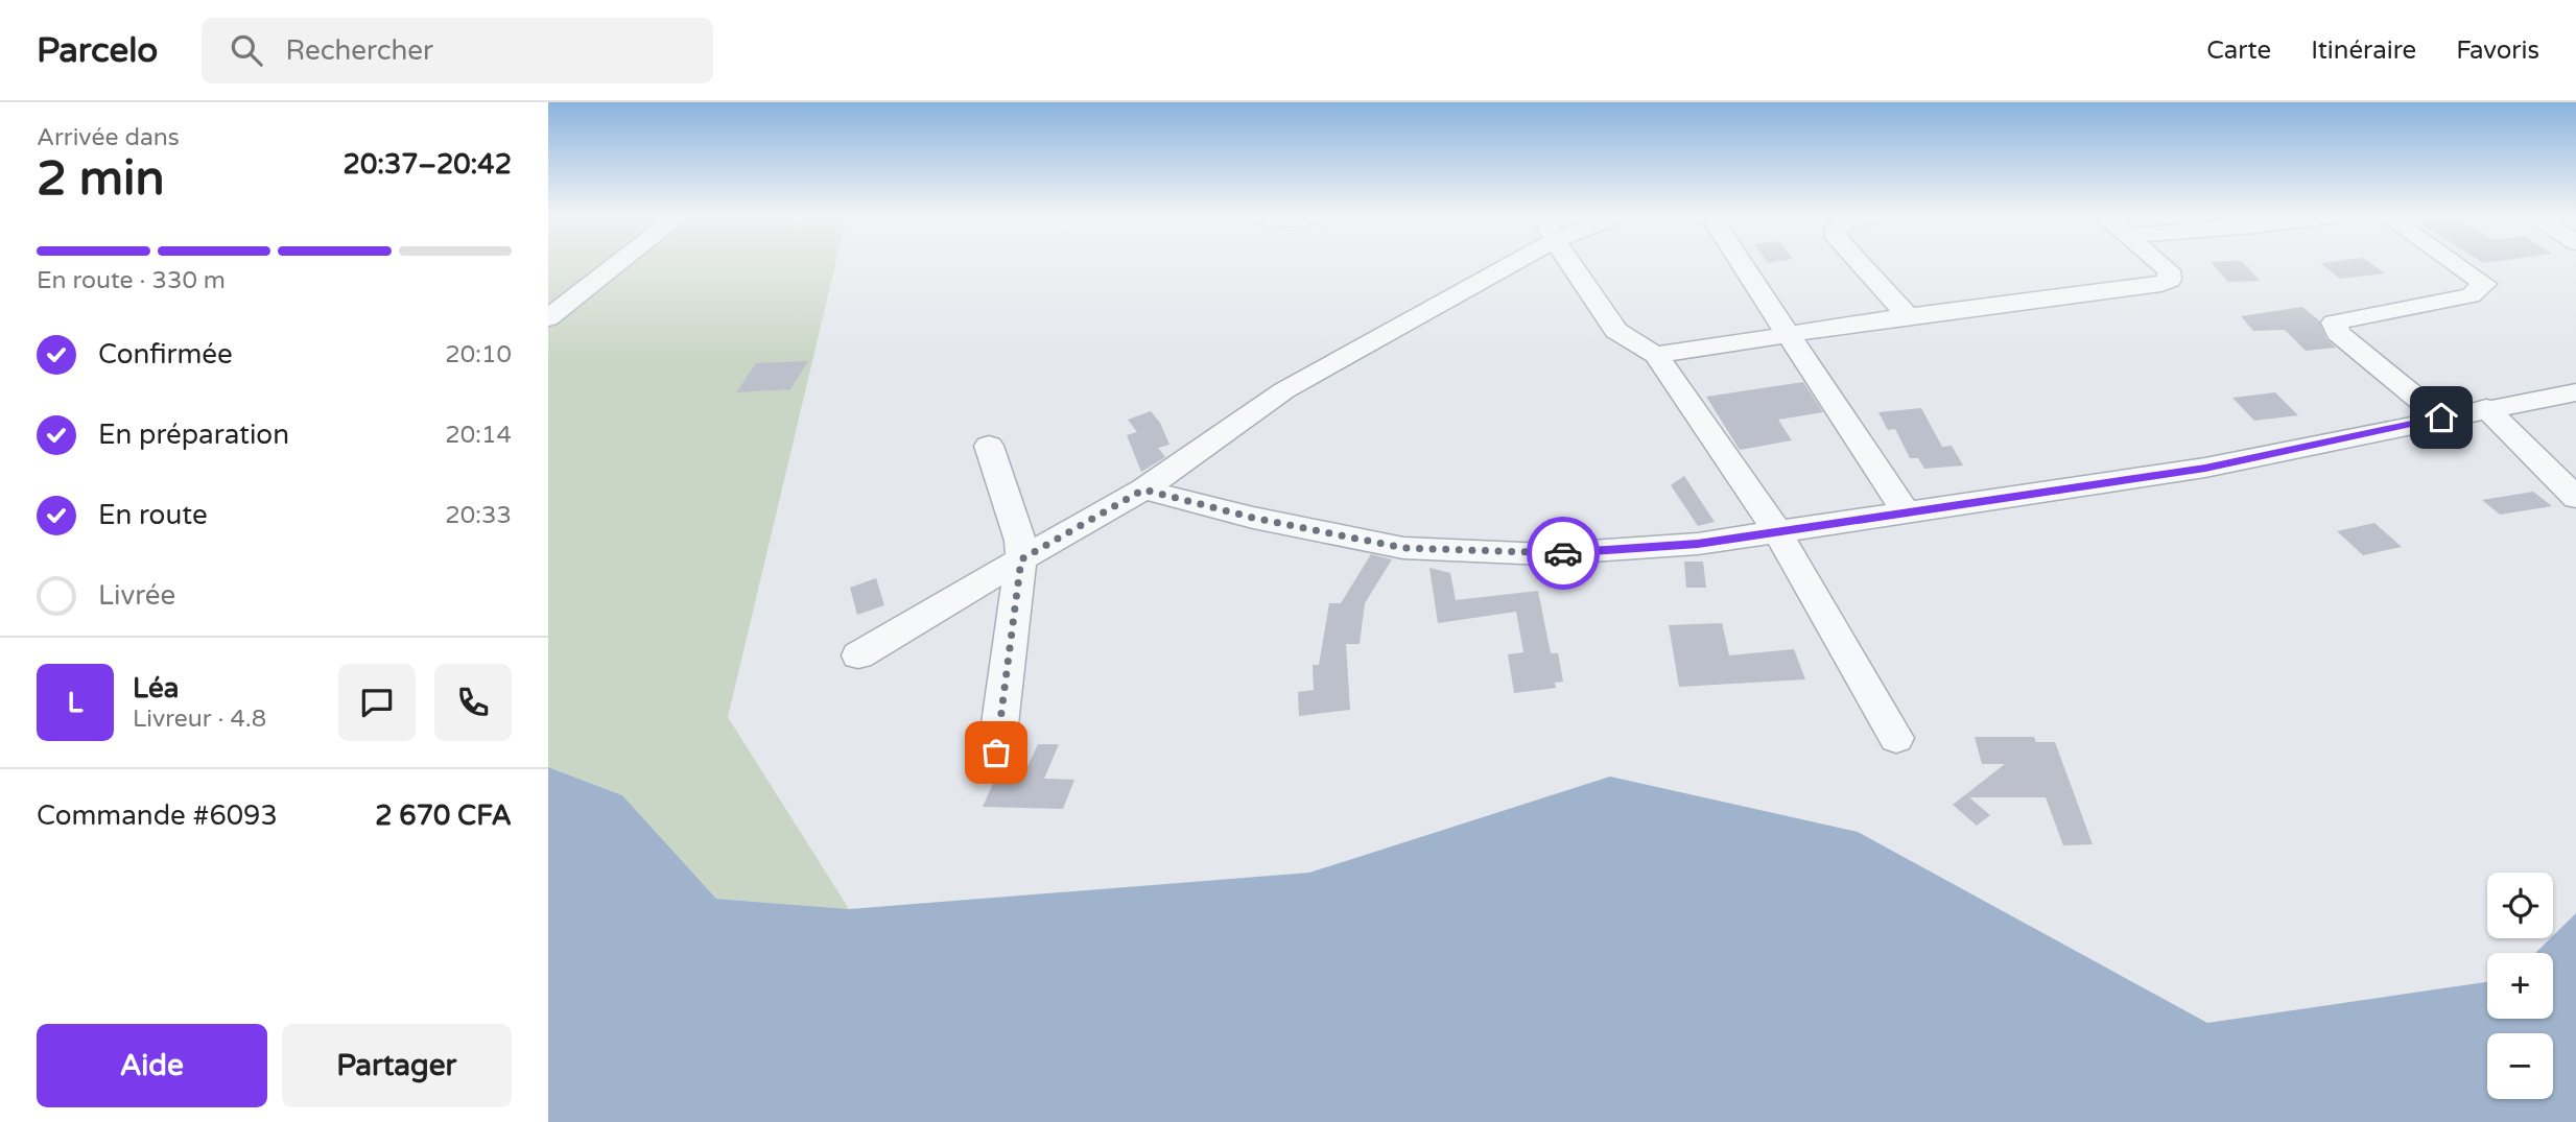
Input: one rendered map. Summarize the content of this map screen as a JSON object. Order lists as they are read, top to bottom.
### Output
{
  "page": {
    "header": "Parcelo",
    "search": "Rechercher",
    "nav": ["Carte", "Itinéraire", "Favoris"],
    "heading": ["2 min", "Arrivée dans", "20:37–20:42"],
    "panel": [
      "Léa",
      "Livreur · 4.8",
      "Commande #6093",
      "2 670 CFA"
    ],
    "bar": "En route · 330 m",
    "list": [
      ["Confirmée", "20:10"],
      ["En préparation", "20:14"],
      ["En route", "20:33"],
      "Livrée"
    ],
    "round": "L",
    "map_buttons": ["+", "−"],
    "buttons": ["Aide", "Partager"]
  }
}
